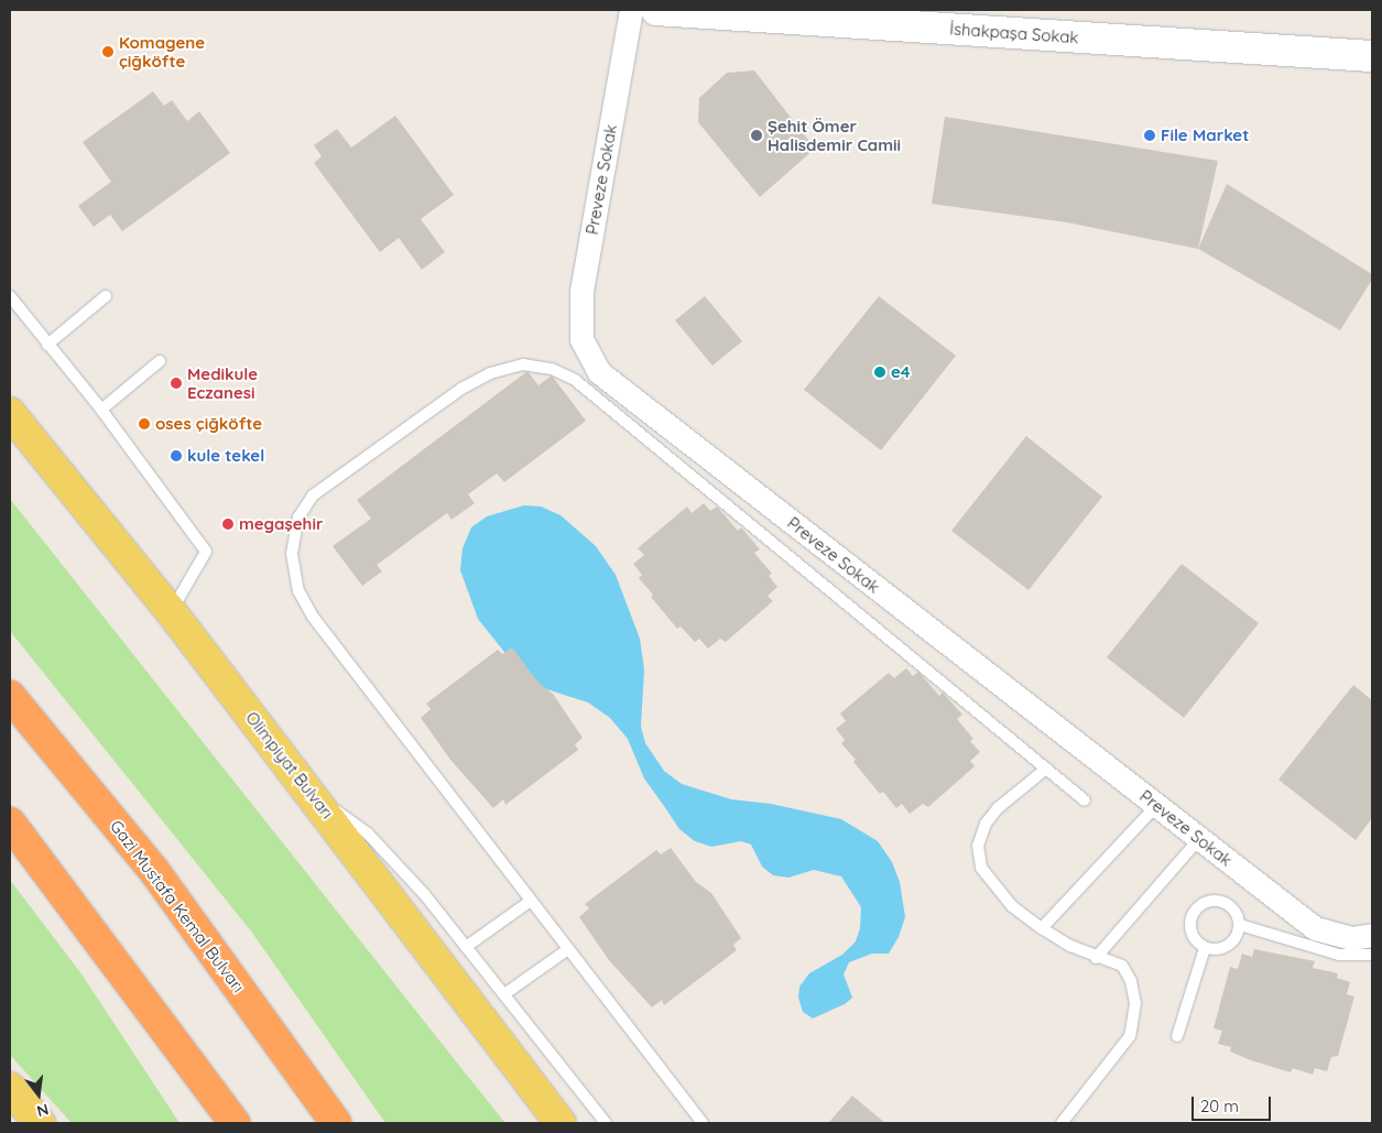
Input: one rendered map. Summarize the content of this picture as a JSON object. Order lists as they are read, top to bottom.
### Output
{
  "streets": {
    "highway": ["Gazi Mustafa Kemal Bulvarı"],
    "main road": ["Olimpiyat Bulvarı"],
    "street": ["İshakpaşa Sokak", "Preveze Sokak"]
  },
  "places": [
    "Komagene çiğköfte",
    "Şehit Ömer Halisdemir Camii",
    "File Market",
    "e4",
    "Medikule Eczanesi",
    "oses çiğköfte",
    "kule tekel",
    "megaşehir"
  ],
  "scale_bar": "20 m",
  "north": "bottom"
}
